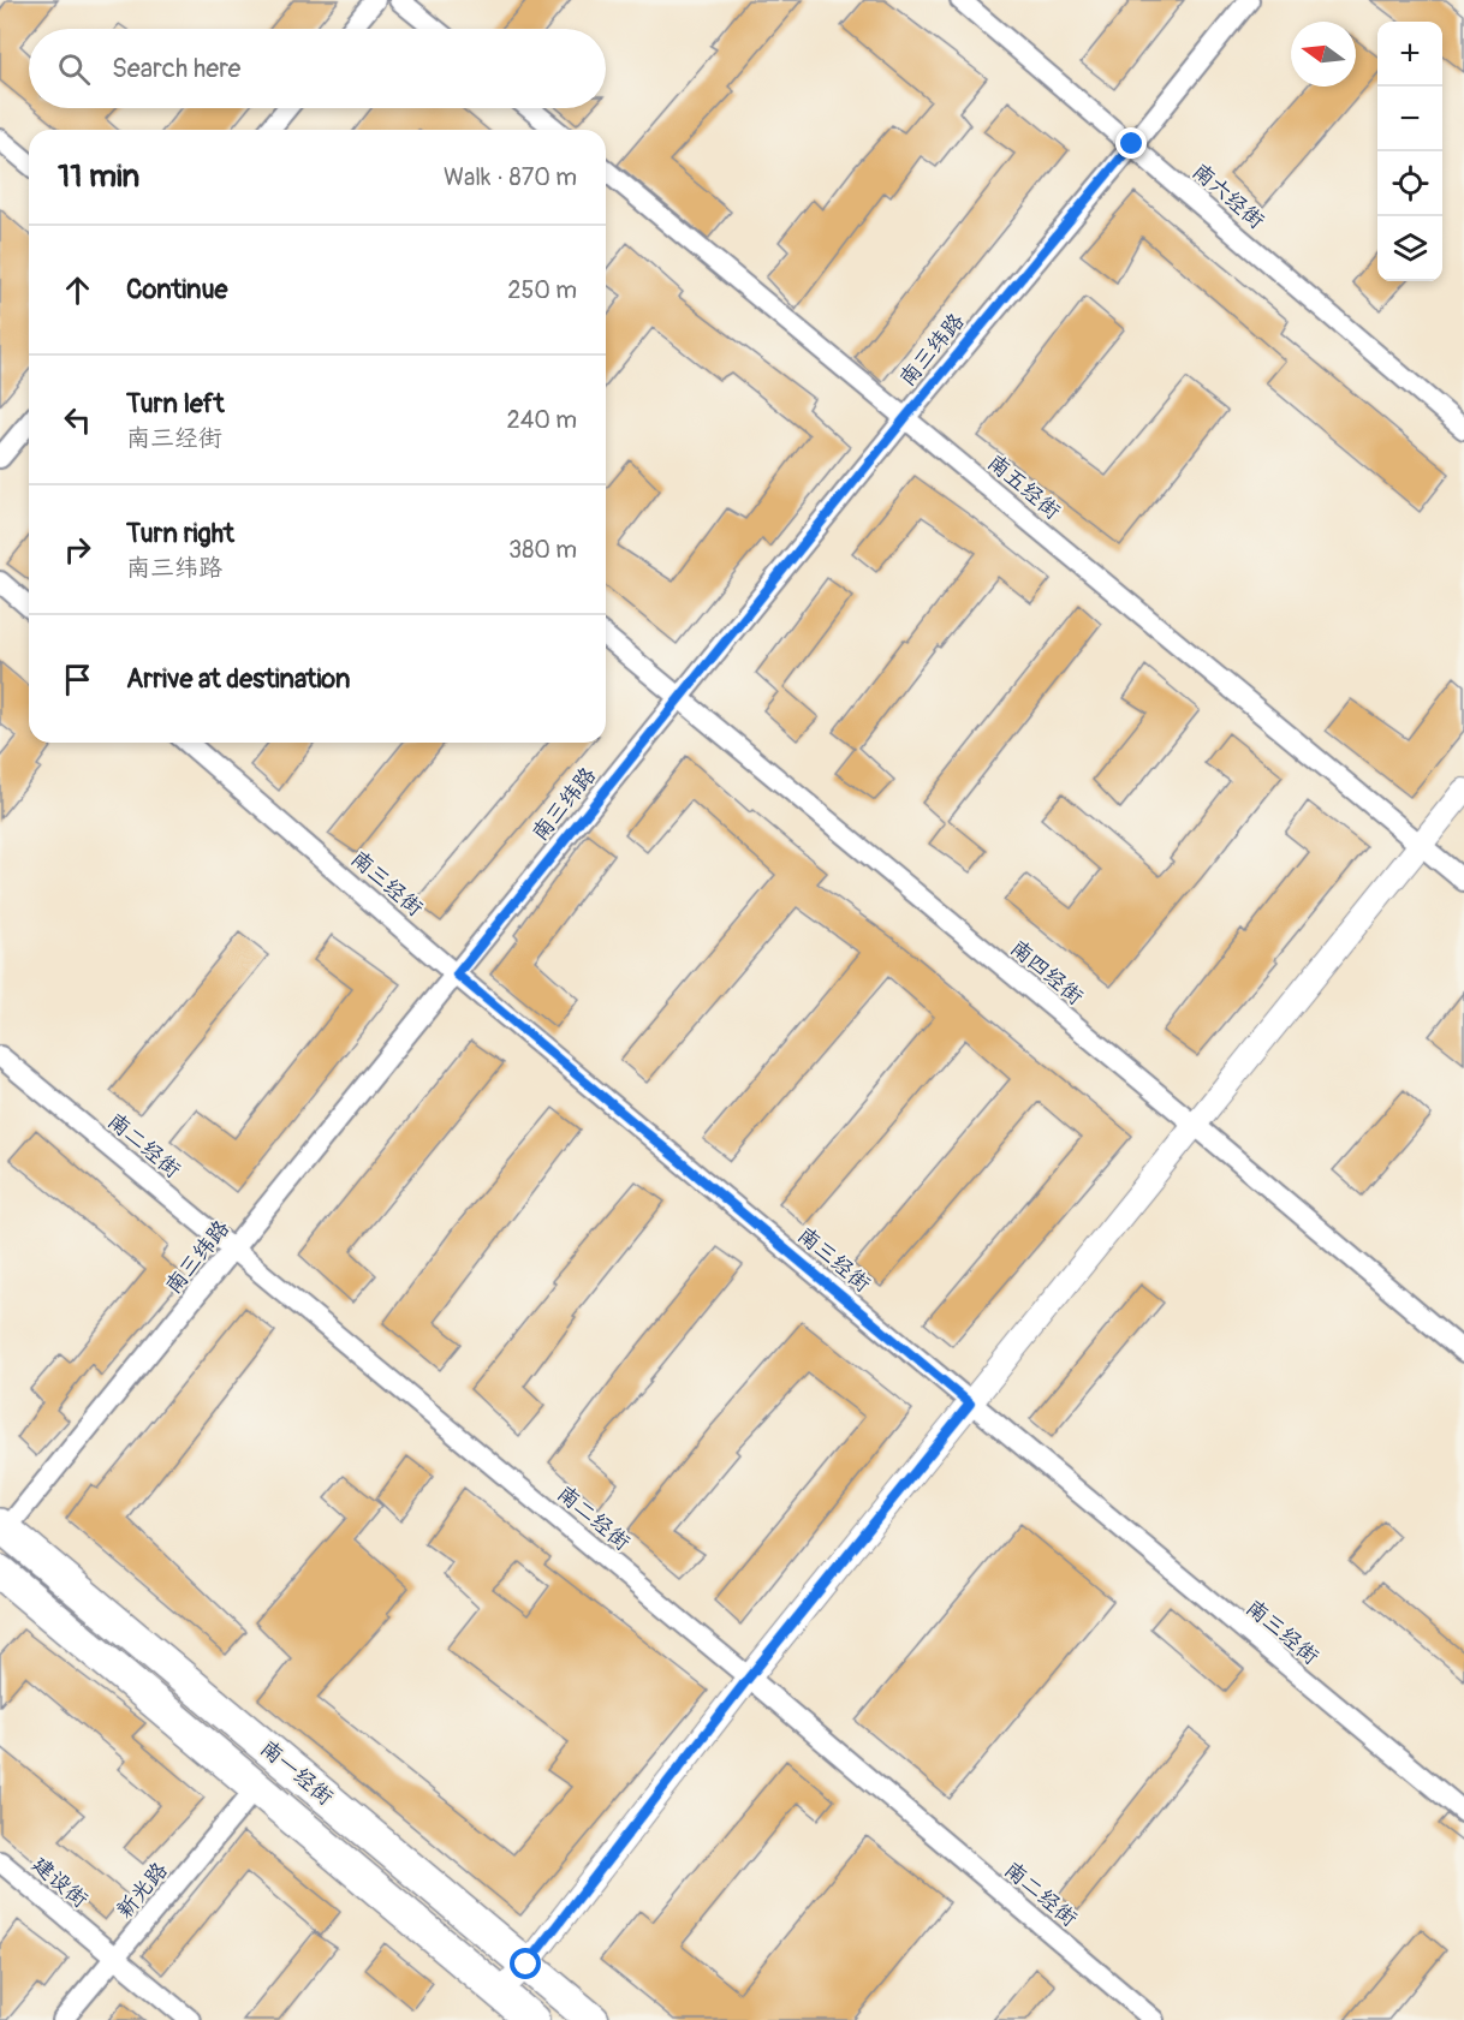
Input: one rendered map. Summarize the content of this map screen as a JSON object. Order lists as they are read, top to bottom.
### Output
{
  "streets": {
    "highway": ["南一经街"],
    "street": [
      "南六经街",
      "南三纬路",
      "南五经街",
      "南三经街",
      "南四经街",
      "南二经街",
      "建设街",
      "新光路"
    ]
  },
  "crossings": [
    ["南六经街", "南三纬路"],
    ["南三纬路", "南五经街"],
    ["南三纬路", "南三经街"],
    ["南三纬路", "南四经街"],
    ["南三纬路", "南二经街"],
    ["南三纬路", "南一经街"],
    ["南一经街", "新光路"],
    ["建设街", "新光路"]
  ],
  "north": "left",
  "page": {
    "map_buttons": ["+", "−"],
    "search": "Search here",
    "heading": ["11 min", "Walk · 870 m"],
    "list": [
      ["Continue", "250 m"],
      ["Turn left", "南三经街", "240 m"],
      ["Turn right", "南三纬路", "380 m"],
      "Arrive at destination"
    ]
  }
}
